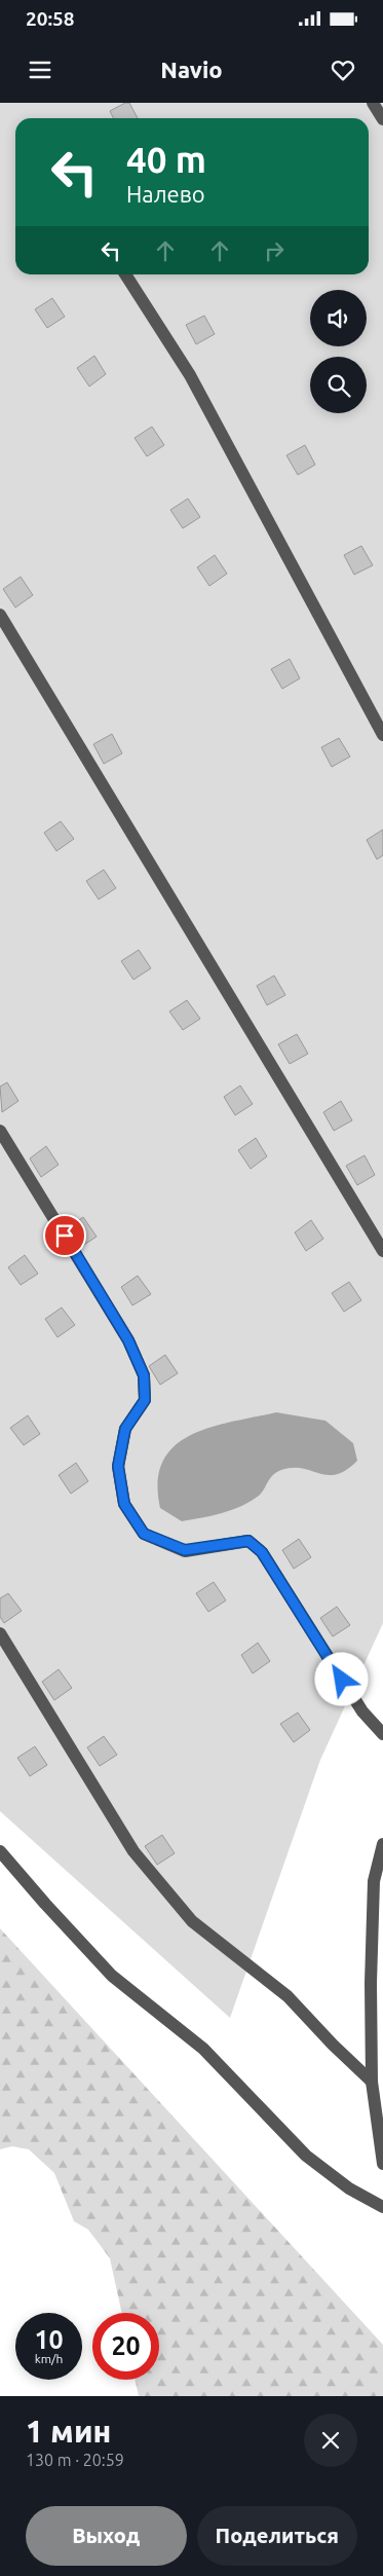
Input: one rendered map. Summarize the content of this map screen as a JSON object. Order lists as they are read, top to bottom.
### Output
{
  "page": {
    "status": "20:58",
    "header": "Navio",
    "turn": ["40 m", "Налево"],
    "speed": "10 km/h",
    "limit": "20",
    "heading": ["1 мин", "130 m · 20:59"],
    "buttons": ["Выход", "Поделиться"]
  }
}
